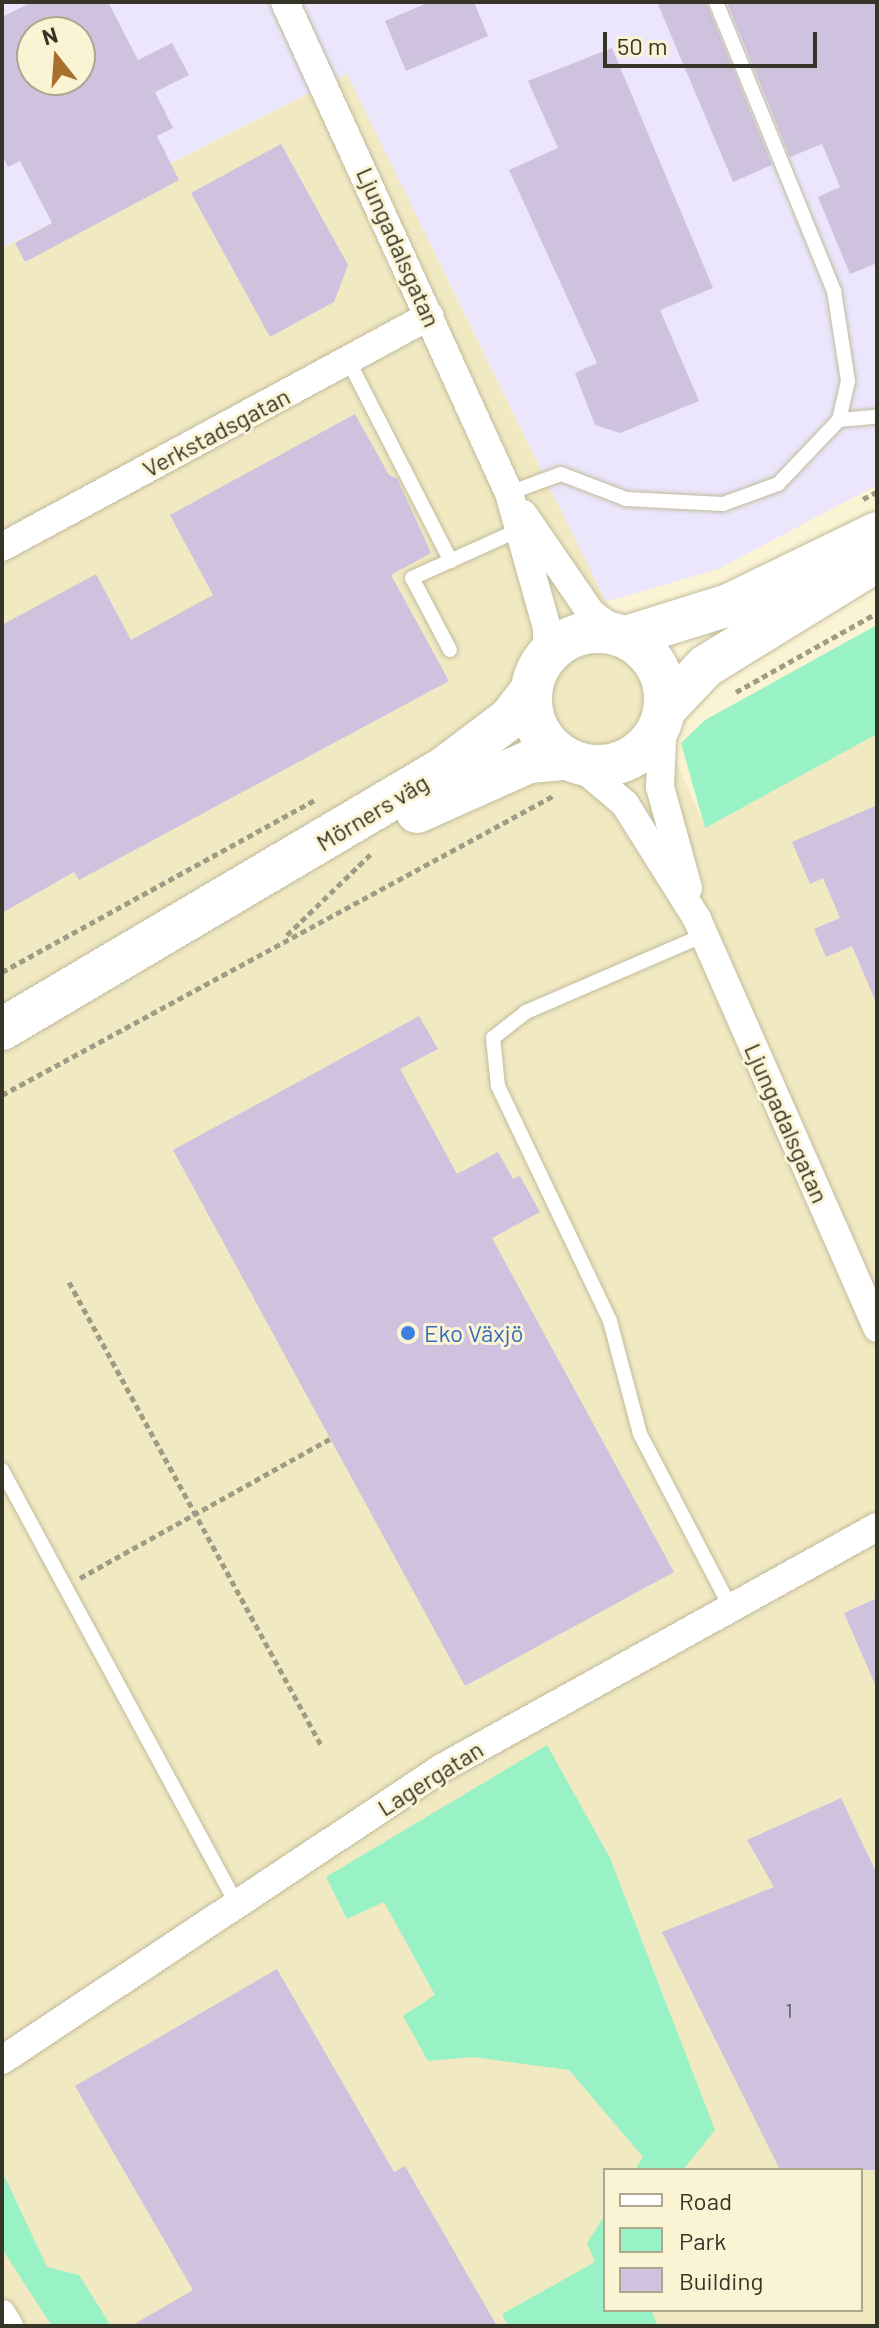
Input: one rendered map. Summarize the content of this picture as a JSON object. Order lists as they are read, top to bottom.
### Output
{
  "streets": {
    "main road": ["Mörners väg"],
    "street": ["Ljungadalsgatan", "Verkstadsgatan", "Lagergatan"]
  },
  "crossings": [
    ["Ljungadalsgatan", "Verkstadsgatan"],
    ["Ljungadalsgatan", "Mörners väg"]
  ],
  "places": ["Eko Växjö"],
  "house_numbers": ["1"],
  "legend": ["Road", "Park", "Building"],
  "scale_bar": "50 m",
  "north": "top"
}
